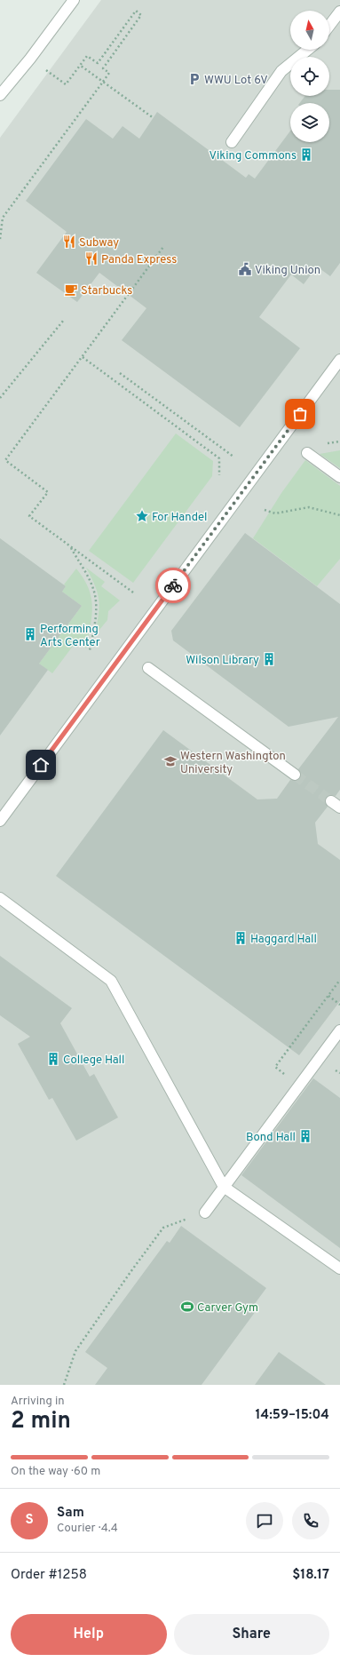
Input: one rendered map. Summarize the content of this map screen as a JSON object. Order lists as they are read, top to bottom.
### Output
{
  "places": {
    "parking": ["WWU Lot 6V"],
    "building": [
      "Viking Commons",
      "Performing Arts Center",
      "Wilson Library",
      "Haggard Hall",
      "College Hall",
      "Bond Hall"
    ],
    "restaurant": ["Subway", "Panda Express"],
    "public building": ["Viking Union"],
    "cafe": ["Starbucks"],
    "place": ["For Handel"],
    "school or university": ["Western Washington University"],
    "sports": ["Carver Gym"]
  },
  "north": "top",
  "page": {
    "heading": ["2 min", "Arriving in", "14:59–15:04"],
    "panel": [
      "Sam",
      "Courier · 4.4",
      "Order #1258",
      "$18.17"
    ],
    "bar": "On the way · 60 m",
    "round": "S",
    "buttons": ["Help", "Share"]
  }
}
